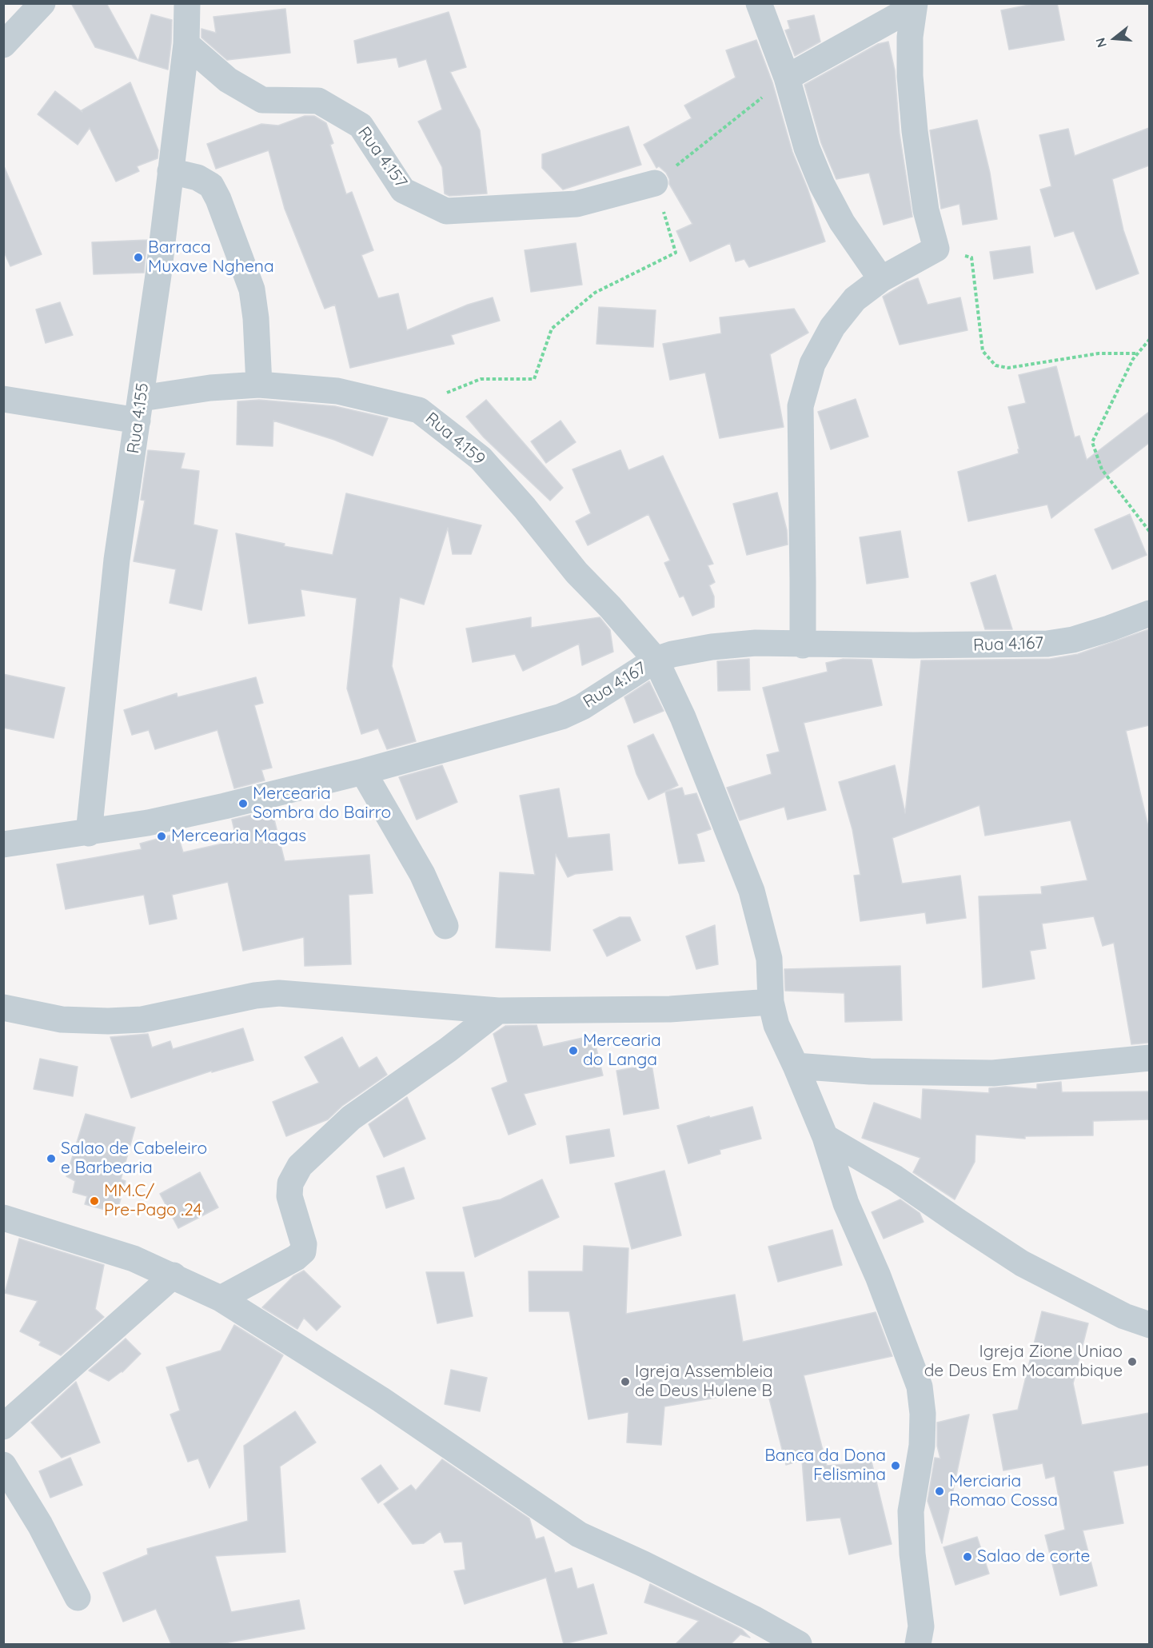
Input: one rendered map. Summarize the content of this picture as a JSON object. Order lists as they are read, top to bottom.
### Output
{
  "streets": {
    "street": [
      "Rua 4.157",
      "Rua 4.155",
      "Rua 4.159",
      "Rua 4.167"
    ]
  },
  "crossings": [
    ["Rua 4.157", "Rua 4.155"],
    ["Rua 4.155", "Rua 4.159"],
    ["Rua 4.155", "Rua 4.167"],
    ["Rua 4.159", "Rua 4.167"]
  ],
  "places": [
    "Barraca Muxave Nghena",
    "Mercearia Sombra do Bairro",
    "Mercearia Magas",
    "Mercearia do Langa",
    "Salao de Cabeleiro e Barbearia",
    "MM.C/ Pre-Pago .24",
    "Igreja Zione Uniao de Deus Em Mocambique",
    "Igreja Assembleia de Deus Hulene B",
    "Banca da Dona Felismina",
    "Merciaria Romao Cossa",
    "Salao de corte"
  ],
  "north": "left"
}
